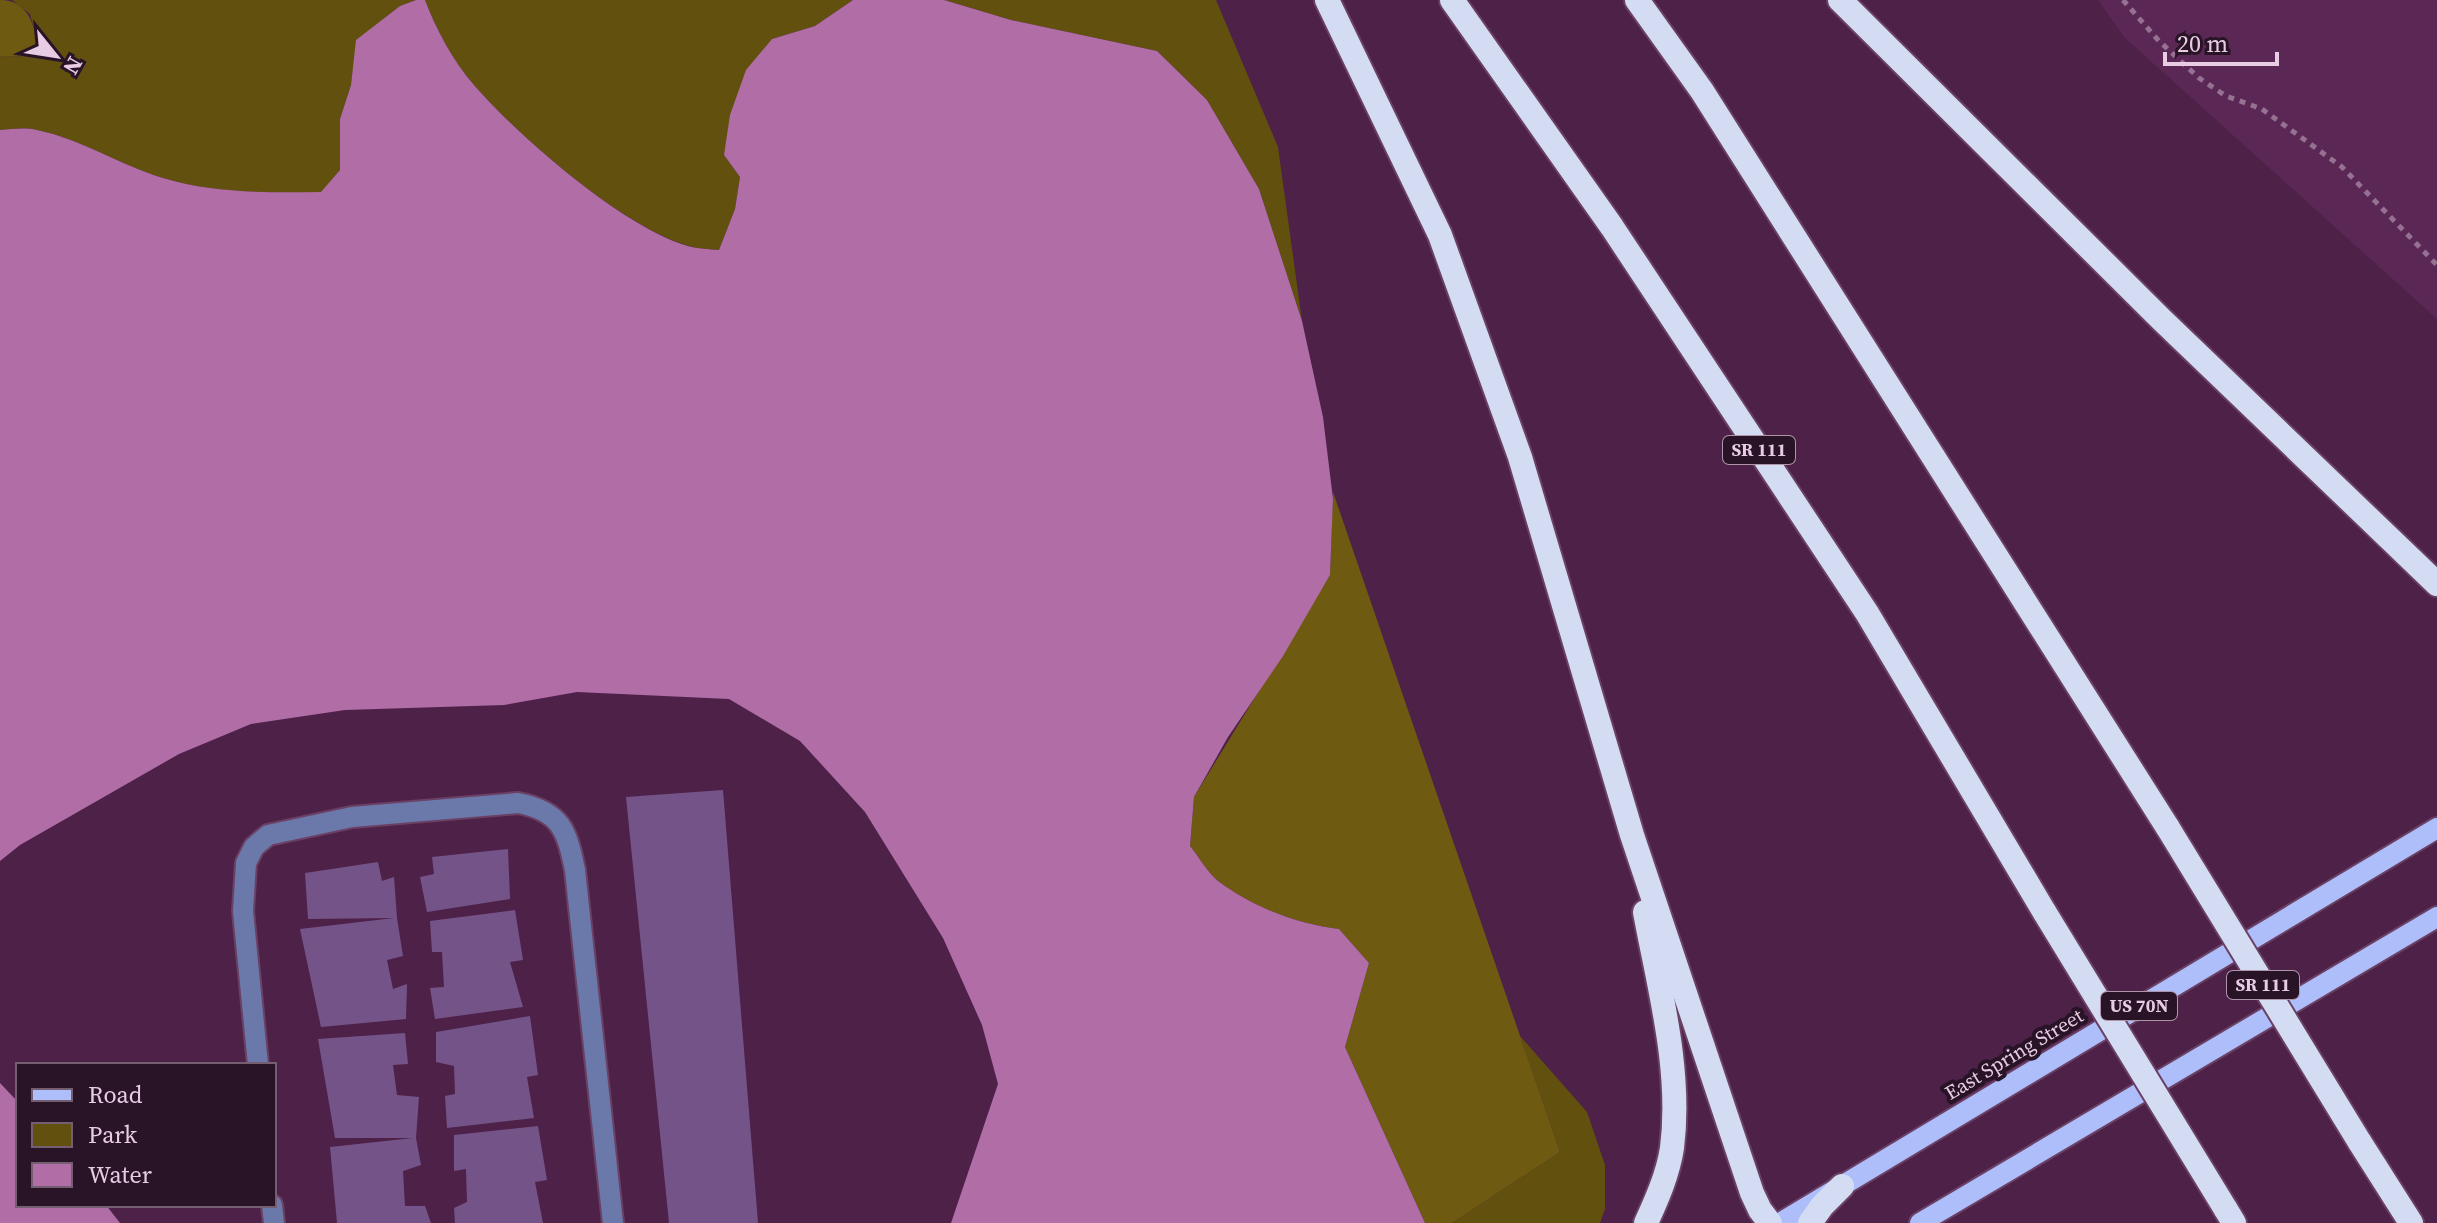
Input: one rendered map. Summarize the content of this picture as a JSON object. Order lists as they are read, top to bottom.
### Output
{
  "streets": {
    "highway": ["SR 111"],
    "main road": ["US 70N", "East Spring Street"]
  },
  "legend": ["Road", "Park", "Water"],
  "scale_bar": "20 m",
  "north": "bottom right"
}
